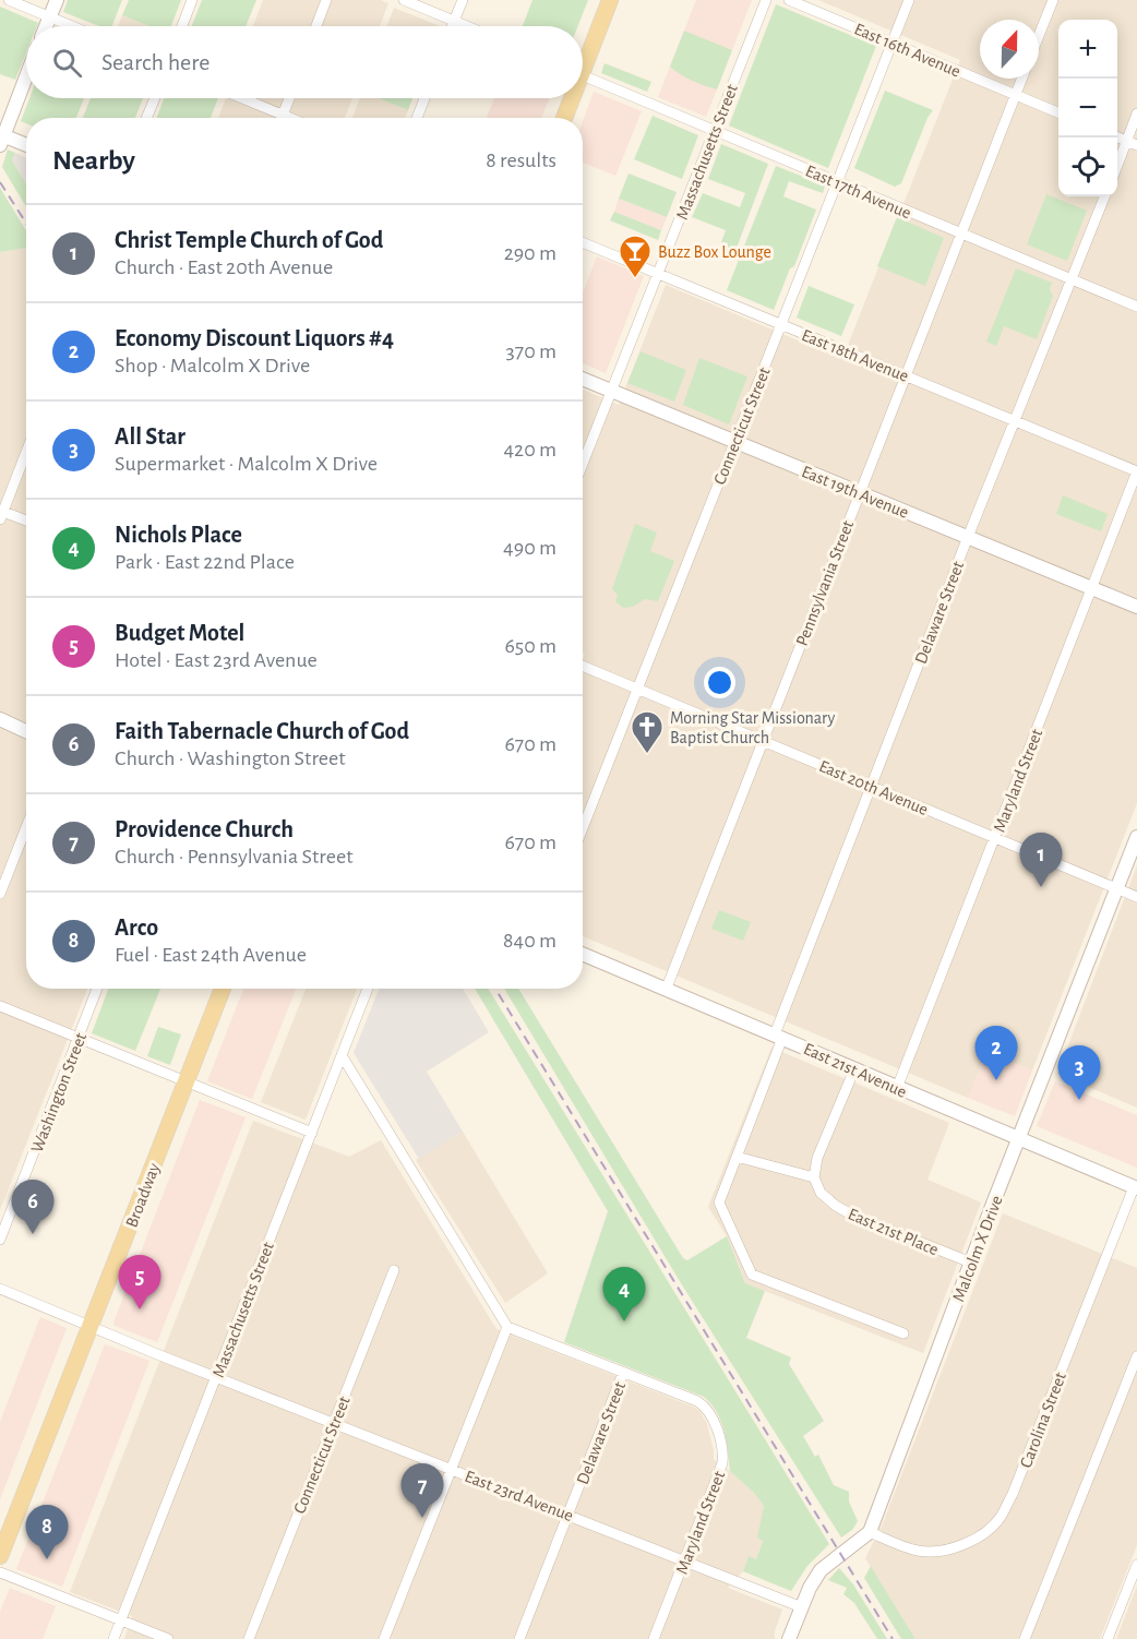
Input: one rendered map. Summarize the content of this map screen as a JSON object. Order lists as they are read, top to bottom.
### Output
{
  "streets": {
    "main road": ["Broadway"],
    "street": [
      "East 16th Avenue",
      "Massachusetts Street",
      "East 17th Avenue",
      "East 18th Avenue",
      "Connecticut Street",
      "East 19th Avenue",
      "Pennsylvania Street",
      "Delaware Street",
      "Maryland Street",
      "East 20th Avenue",
      "East 21st Avenue",
      "Washington Street",
      "East 21st Place",
      "Malcolm X Drive",
      "Carolina Street",
      "East 23rd Avenue"
    ]
  },
  "crossings": [
    ["East 16th Avenue", "Connecticut Street"],
    ["East 16th Avenue", "Pennsylvania Street"],
    ["Massachusetts Street", "East 17th Avenue"],
    ["Massachusetts Street", "East 18th Avenue"],
    ["Massachusetts Street", "East 19th Avenue"],
    ["Massachusetts Street", "East 23rd Avenue"],
    ["East 17th Avenue", "Connecticut Street"],
    ["East 17th Avenue", "Pennsylvania Street"],
    ["East 17th Avenue", "Delaware Street"],
    ["East 18th Avenue", "Connecticut Street"],
    ["East 18th Avenue", "Pennsylvania Street"],
    ["East 18th Avenue", "Delaware Street"],
    ["East 18th Avenue", "Maryland Street"],
    ["Connecticut Street", "East 19th Avenue"],
    ["Connecticut Street", "East 20th Avenue"],
    ["Connecticut Street", "East 23rd Avenue"],
    ["East 19th Avenue", "Pennsylvania Street"],
    ["East 19th Avenue", "Delaware Street"],
    ["East 19th Avenue", "Maryland Street"],
    ["Pennsylvania Street", "East 20th Avenue"],
    ["Pennsylvania Street", "East 21st Avenue"],
    ["Delaware Street", "Maryland Street"],
    ["Delaware Street", "East 20th Avenue"],
    ["Delaware Street", "East 21st Avenue"],
    ["Delaware Street", "East 23rd Avenue"],
    ["Maryland Street", "East 20th Avenue"],
    ["Maryland Street", "East 21st Avenue"],
    ["Maryland Street", "East 23rd Avenue"],
    ["East 20th Avenue", "Malcolm X Drive"],
    ["East 21st Avenue", "Malcolm X Drive"],
    ["East 21st Avenue", "Carolina Street"],
    ["Broadway", "East 23rd Avenue"],
    ["East 21st Place", "Malcolm X Drive"],
    ["Malcolm X Drive", "Carolina Street"]
  ],
  "places": {
    "bar": ["Buzz Box Lounge"],
    "church": ["Morning Star Missionary Baptist Church"]
  },
  "north": "top",
  "page": {
    "map_buttons": ["+", "−"],
    "search": "Search here",
    "heading": ["Nearby", "8 results"],
    "list": [
      {
        "mark": "1",
        "name": "Christ Temple Church of God",
        "note": "Church · East 20th Avenue",
        "value": "290 m"
      },
      {
        "mark": "2",
        "name": "Economy Discount Liquors #4",
        "note": "Shop · Malcolm X Drive",
        "value": "370 m"
      },
      {
        "mark": "3",
        "name": "All Star",
        "note": "Supermarket · Malcolm X Drive",
        "value": "420 m"
      },
      {
        "mark": "4",
        "name": "Nichols Place",
        "note": "Park · East 22nd Place",
        "value": "490 m"
      },
      {
        "mark": "5",
        "name": "Budget Motel",
        "note": "Hotel · East 23rd Avenue",
        "value": "650 m"
      },
      {
        "mark": "6",
        "name": "Faith Tabernacle Church of God",
        "note": "Church · Washington Street",
        "value": "670 m"
      },
      {
        "mark": "7",
        "name": "Providence Church",
        "note": "Church · Pennsylvania Street",
        "value": "670 m"
      },
      {
        "mark": "8",
        "name": "Arco",
        "note": "Fuel · East 24th Avenue",
        "value": "840 m"
      }
    ],
    "pins": [
      "1",
      "2",
      "3",
      "6",
      "5",
      "4",
      "7",
      "8"
    ]
  }
}
